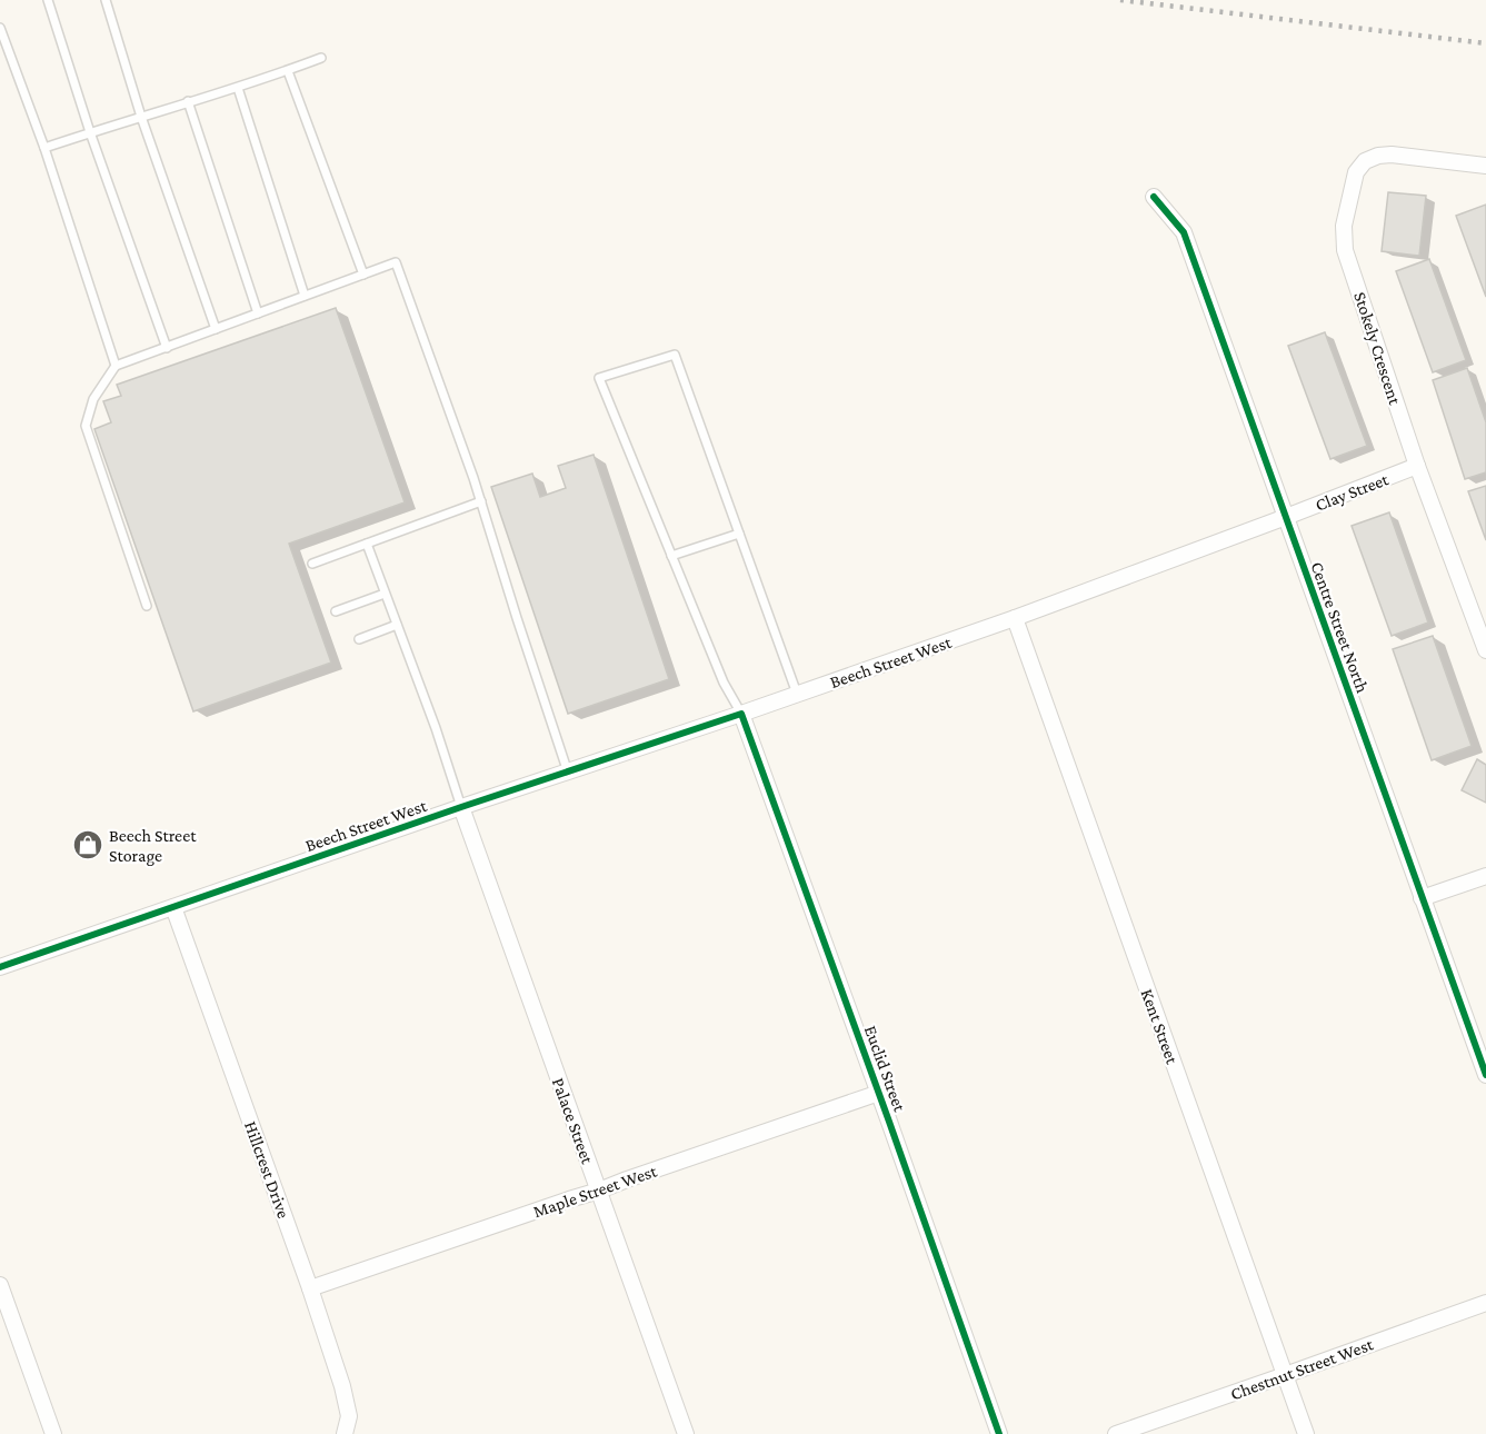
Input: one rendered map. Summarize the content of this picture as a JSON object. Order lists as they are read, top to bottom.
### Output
{
  "streets": {
    "street": [
      "Stokely Crescent",
      "Clay Street",
      "Centre Street North",
      "Beech Street West",
      "Kent Street",
      "Euclid Street",
      "Palace Street",
      "Hillcrest Drive",
      "Maple Street West",
      "Chestnut Street West"
    ]
  },
  "crossings": [
    ["Stokely Crescent", "Clay Street"],
    ["Clay Street", "Centre Street North"],
    ["Clay Street", "Beech Street West"],
    ["Centre Street North", "Beech Street West"],
    ["Beech Street West", "Kent Street"],
    ["Beech Street West", "Euclid Street"],
    ["Beech Street West", "Palace Street"],
    ["Beech Street West", "Hillcrest Drive"],
    ["Kent Street", "Chestnut Street West"],
    ["Euclid Street", "Maple Street West"],
    ["Palace Street", "Maple Street West"],
    ["Hillcrest Drive", "Maple Street West"]
  ],
  "places": {
    "shop": ["Beech Street Storage"]
  }
}
